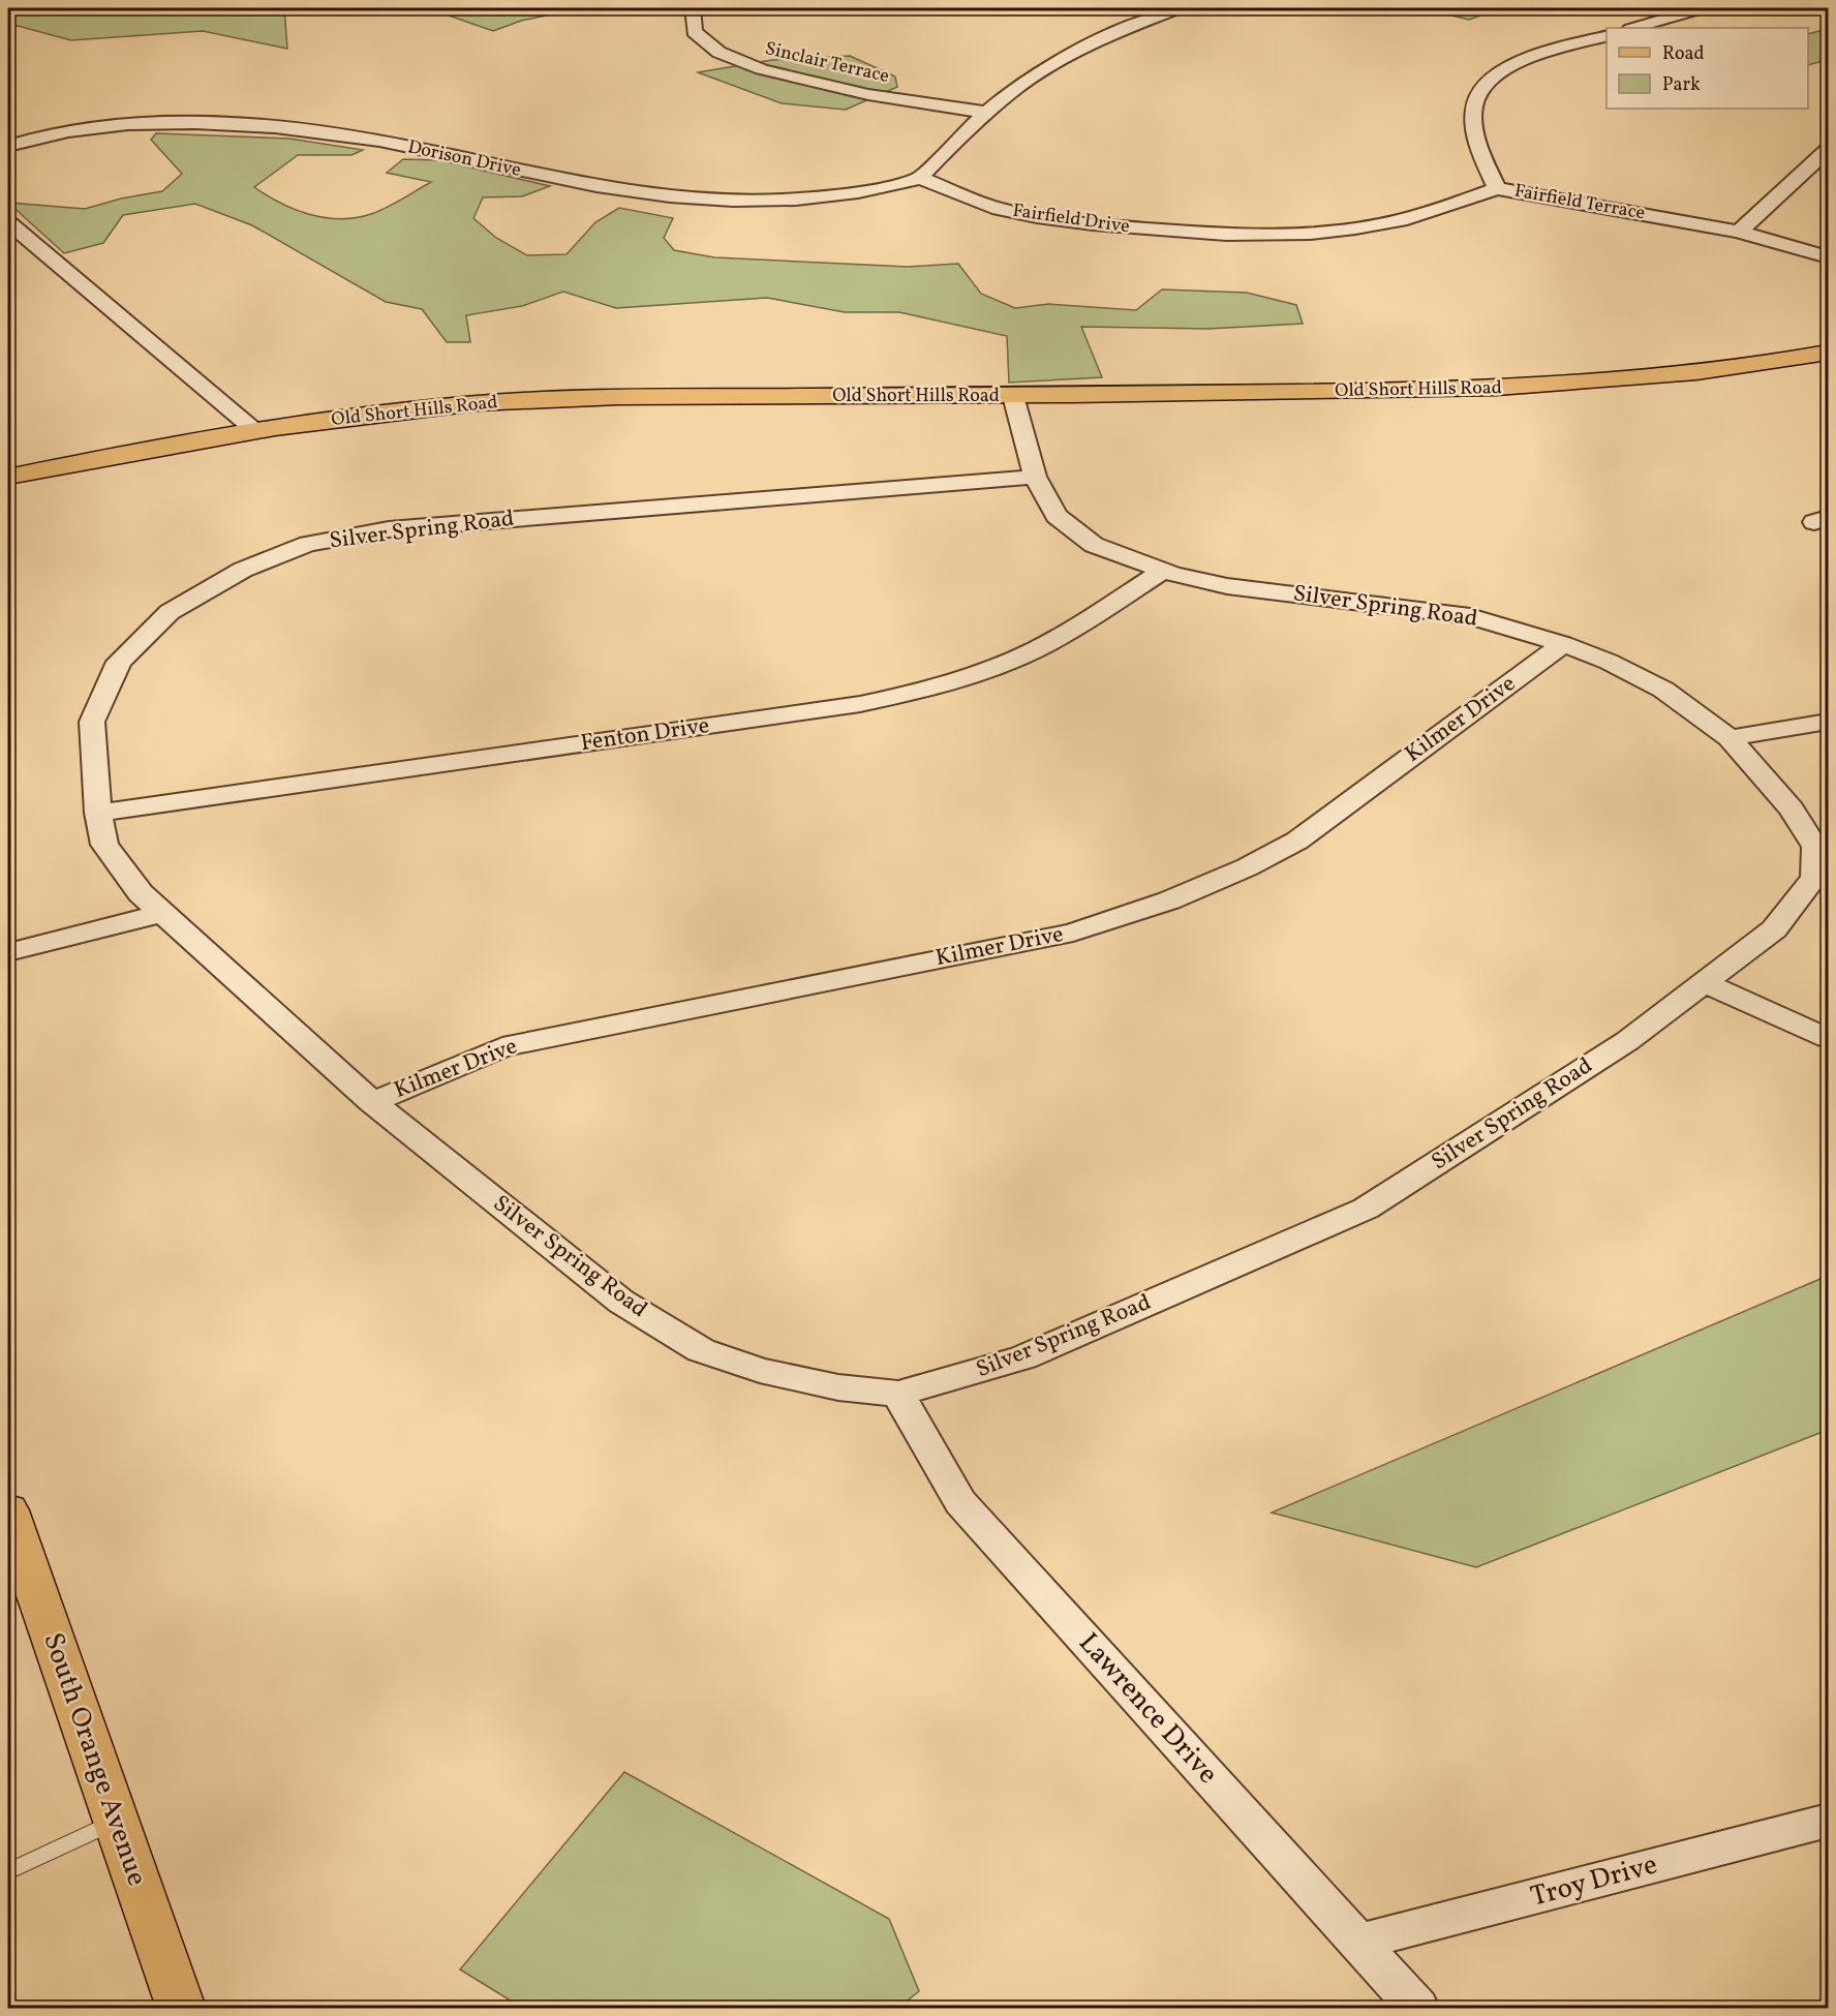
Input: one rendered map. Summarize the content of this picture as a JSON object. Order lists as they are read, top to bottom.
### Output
{
  "streets": {
    "main road": ["Old Short Hills Road", "South Orange Avenue"],
    "street": [
      "Sinclair Terrace",
      "Dorison Drive",
      "Fairfield Terrace",
      "Fairfield Drive",
      "Silver Spring Road",
      "Kilmer Drive",
      "Fenton Drive",
      "Lawrence Drive",
      "Troy Drive"
    ]
  },
  "crossings": [
    ["Dorison Drive", "Fairfield Drive"],
    ["Fairfield Terrace", "Fairfield Drive"],
    ["Old Short Hills Road", "Silver Spring Road"],
    ["Silver Spring Road", "Kilmer Drive"],
    ["Silver Spring Road", "Fenton Drive"],
    ["Silver Spring Road", "Lawrence Drive"],
    ["Lawrence Drive", "Troy Drive"]
  ],
  "legend": ["Road", "Park"]
}
